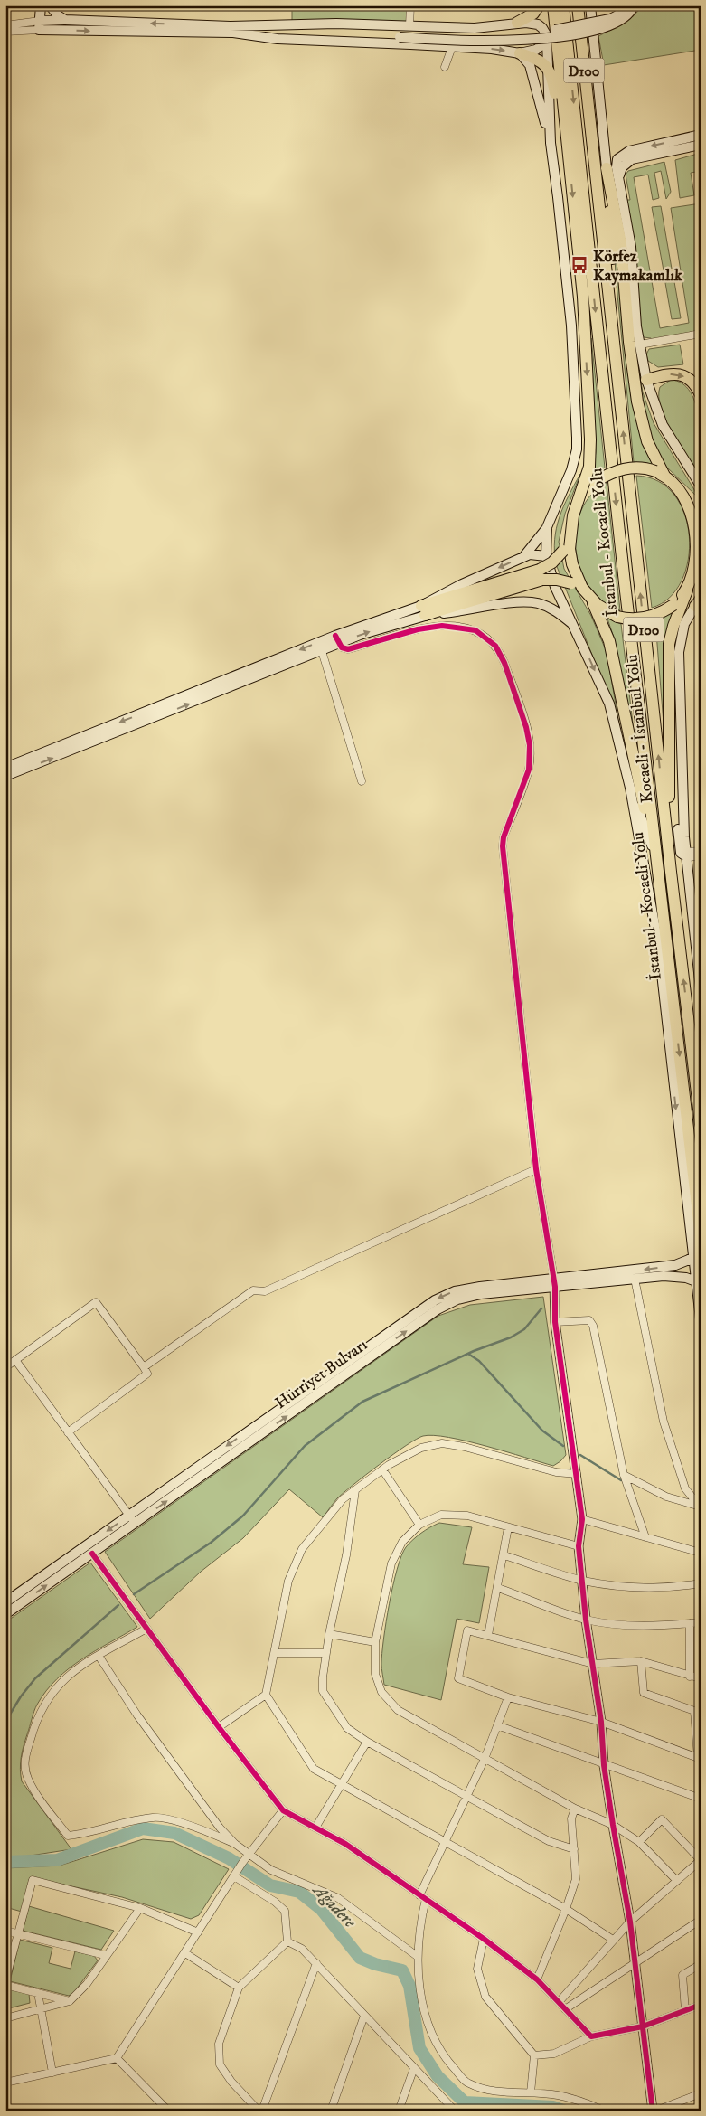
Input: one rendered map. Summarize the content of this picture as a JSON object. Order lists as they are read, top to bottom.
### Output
{
  "streets": {
    "highway": ["D100", "İstanbul - Kocaeli Yolu", "Kocaeli - İstanbul Yolu"],
    "main road": ["Hürriyet Bulvarı"]
  },
  "water": ["Ağadere"],
  "places": {
    "bus stop": ["Körfez Kaymakamlık"]
  }
}
